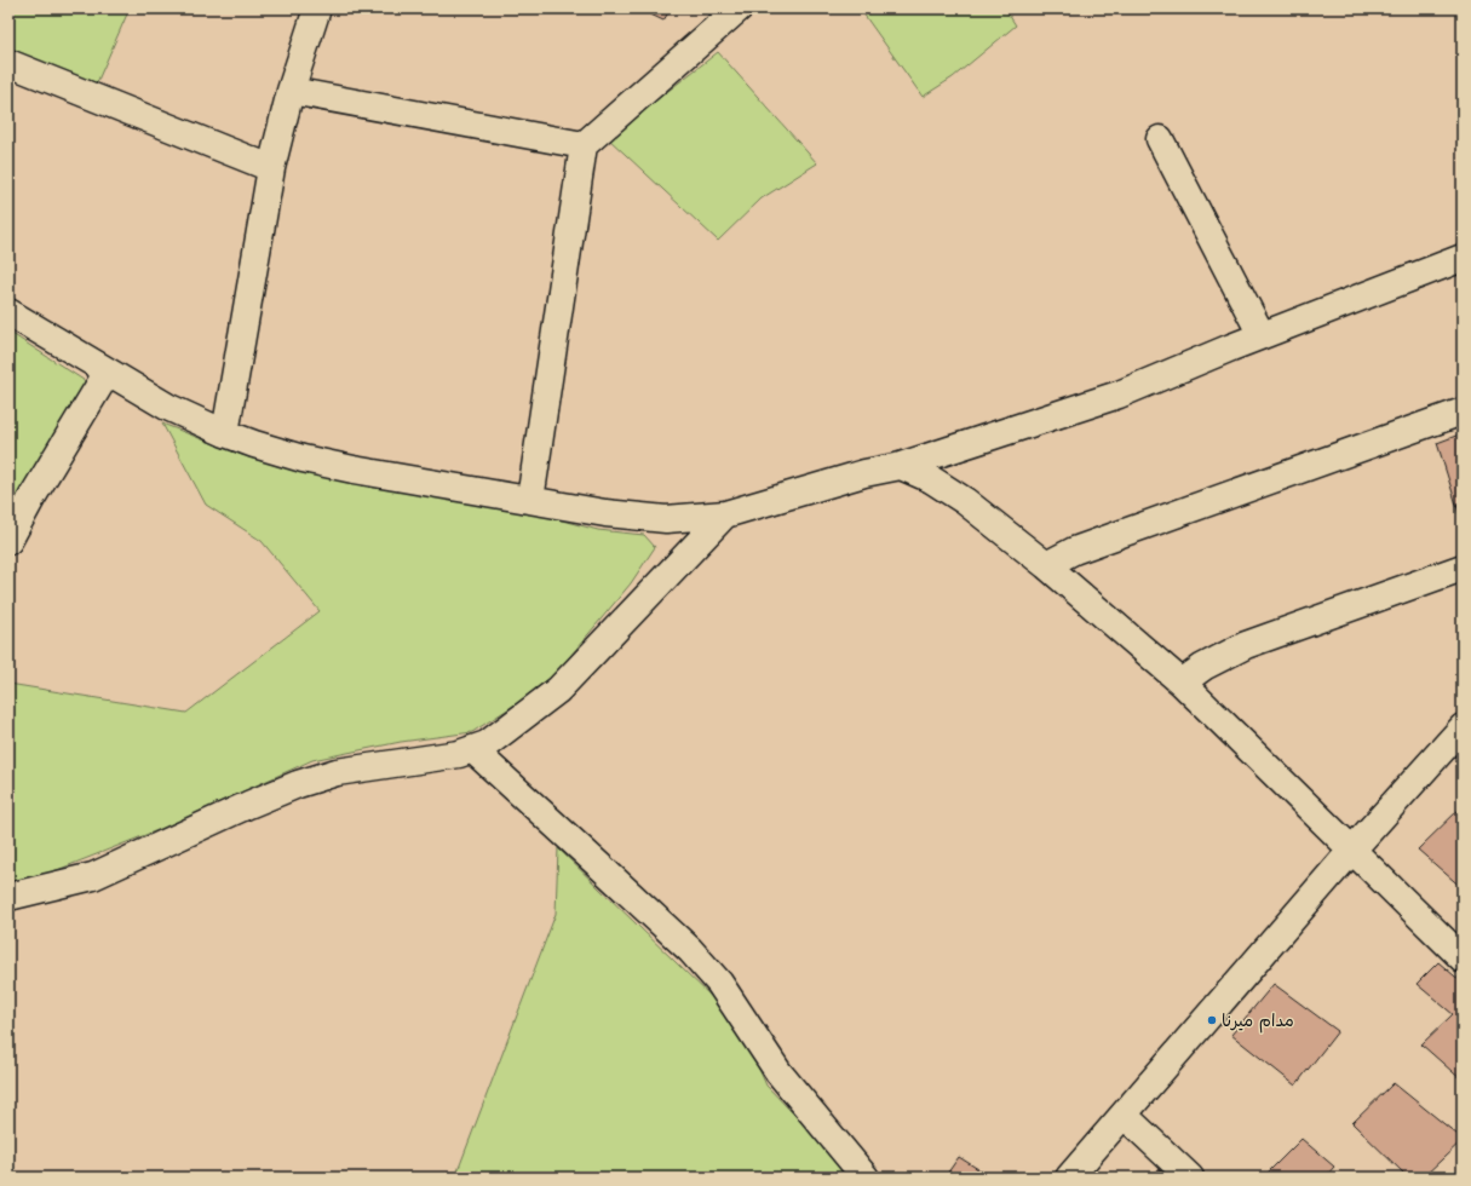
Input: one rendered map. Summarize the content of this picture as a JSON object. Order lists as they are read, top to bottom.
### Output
{
  "places": ["مدام ميرنا"]
}
